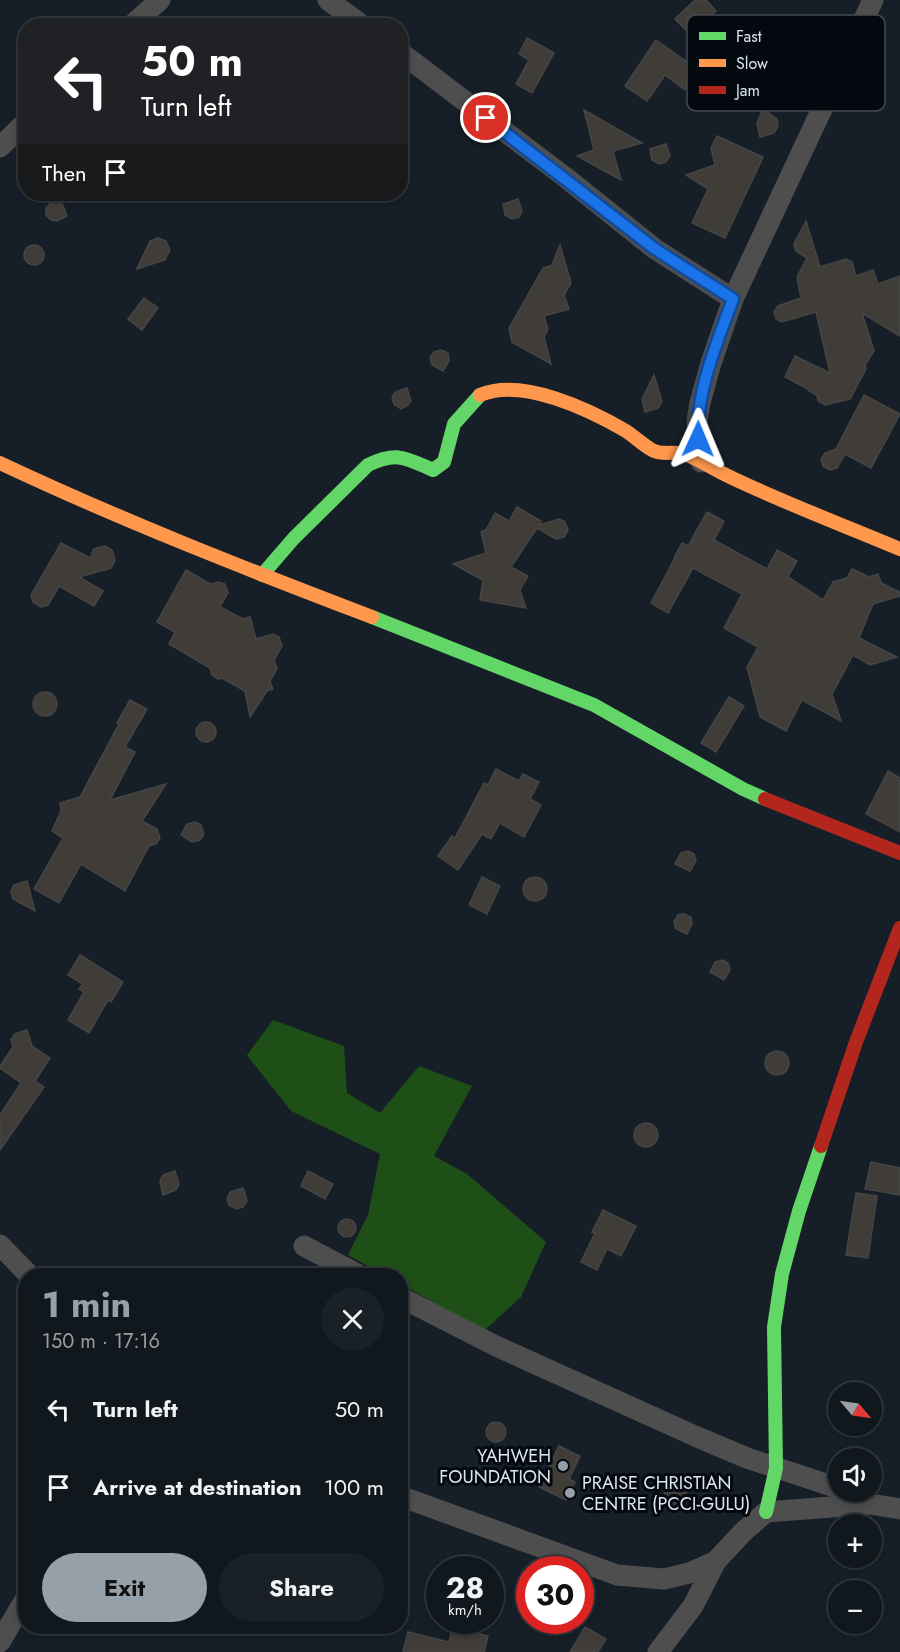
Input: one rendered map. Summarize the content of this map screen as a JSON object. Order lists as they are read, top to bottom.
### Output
{
  "places": ["YAHWEH FOUNDATION", "PRAISE CHRISTIAN CENTRE (PCCI-GULU)"],
  "legend": ["Fast", "Slow", "Jam"],
  "north": "bottom right",
  "page": {
    "turn": ["50 m", "Turn left"],
    "then": "Then",
    "heading": ["1 min", "150 m · 17:16"],
    "list": [
      {
        "name": "Turn left",
        "value": "50 m"
      },
      {
        "name": "Arrive at destination",
        "value": "100 m"
      }
    ],
    "map_buttons": ["+", "−"],
    "buttons": ["Exit", "Share"],
    "speed": "28 km/h",
    "limit": "30"
  }
}
